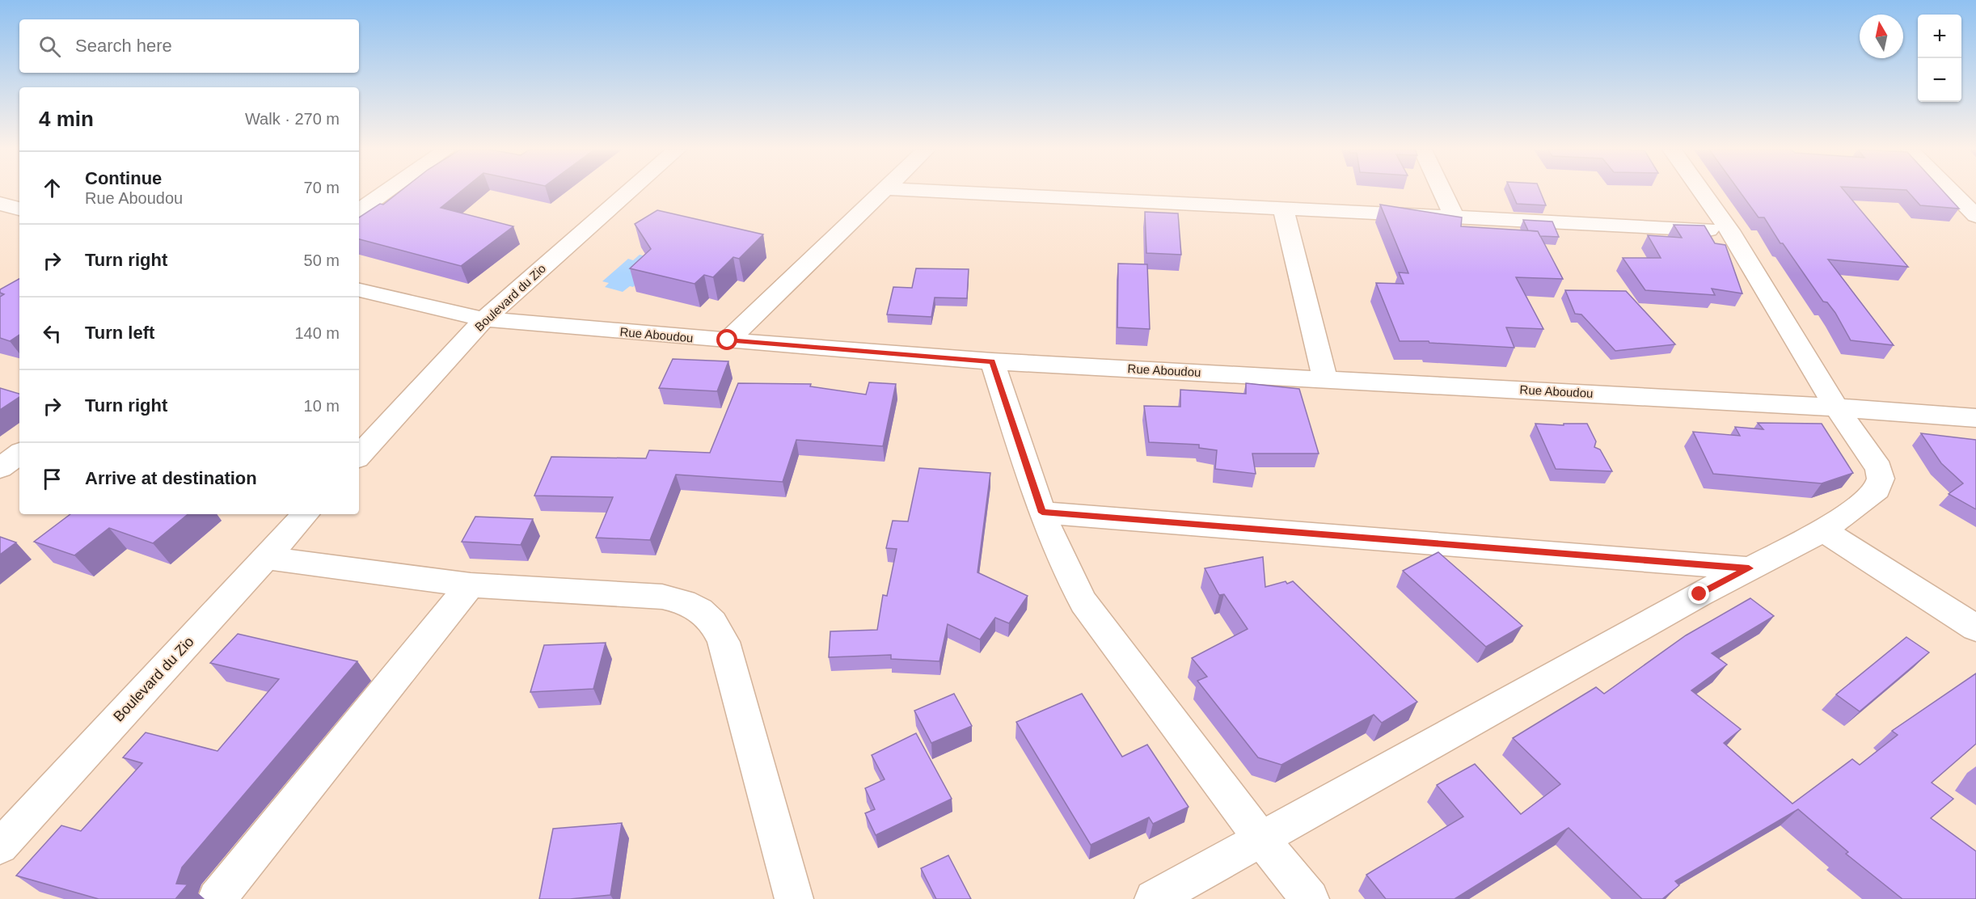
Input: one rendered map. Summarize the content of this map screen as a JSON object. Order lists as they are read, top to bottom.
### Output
{
  "streets": {
    "street": ["Boulevard du Zio", "Rue Aboudou"]
  },
  "crossings": [
    ["Boulevard du Zio", "Rue Aboudou"]
  ],
  "north": "top",
  "page": {
    "map_buttons": ["+", "−"],
    "search": "Search here",
    "heading": ["4 min", "Walk · 270 m"],
    "list": [
      ["Continue", "Rue Aboudou", "70 m"],
      ["Turn right", "50 m"],
      ["Turn left", "140 m"],
      ["Turn right", "10 m"],
      "Arrive at destination"
    ]
  }
}
